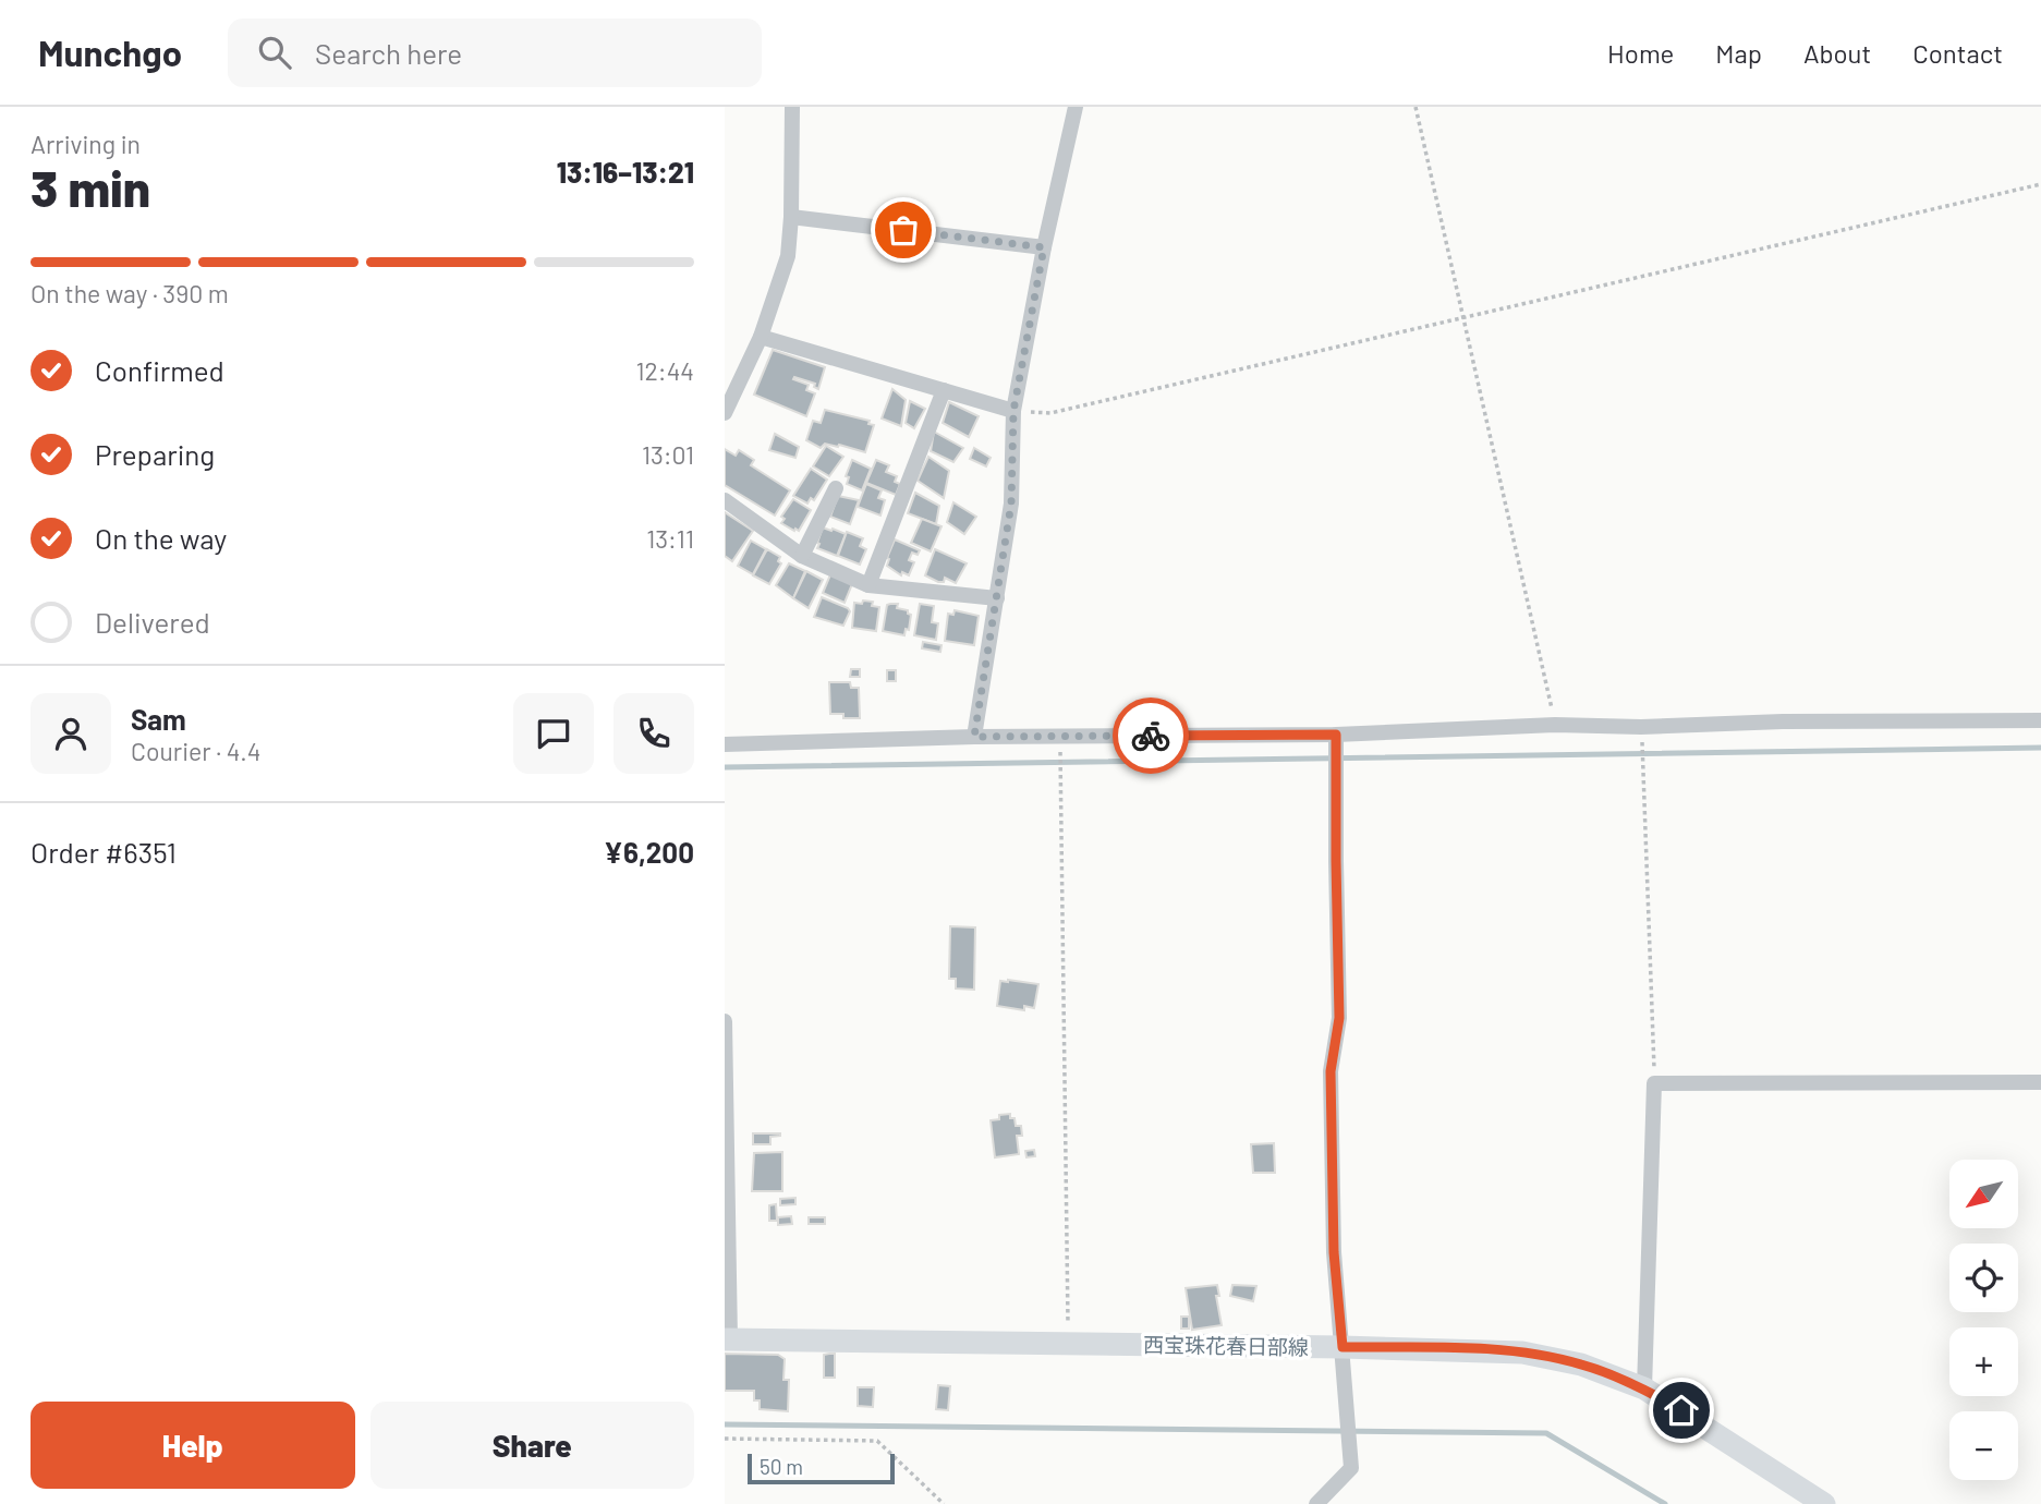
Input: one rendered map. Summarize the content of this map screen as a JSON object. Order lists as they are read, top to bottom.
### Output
{
  "streets": {
    "main road": ["西宝珠花春日部線"]
  },
  "scale_bar": "50 m",
  "north": "bottom left",
  "page": {
    "header": "Munchgo",
    "search": "Search here",
    "nav": [
      "Home",
      "Map",
      "About",
      "Contact"
    ],
    "heading": ["3 min", "Arriving in", "13:16–13:21"],
    "panel": [
      "Sam",
      "Courier · 4.4",
      "Order #6351",
      "¥6,200"
    ],
    "bar": "On the way · 390 m",
    "list": [
      ["Confirmed", "12:44"],
      ["Preparing", "13:01"],
      ["On the way", "13:11"],
      "Delivered"
    ],
    "map_buttons": ["+", "−"],
    "buttons": ["Help", "Share"],
    "scale": "50 m"
  }
}
